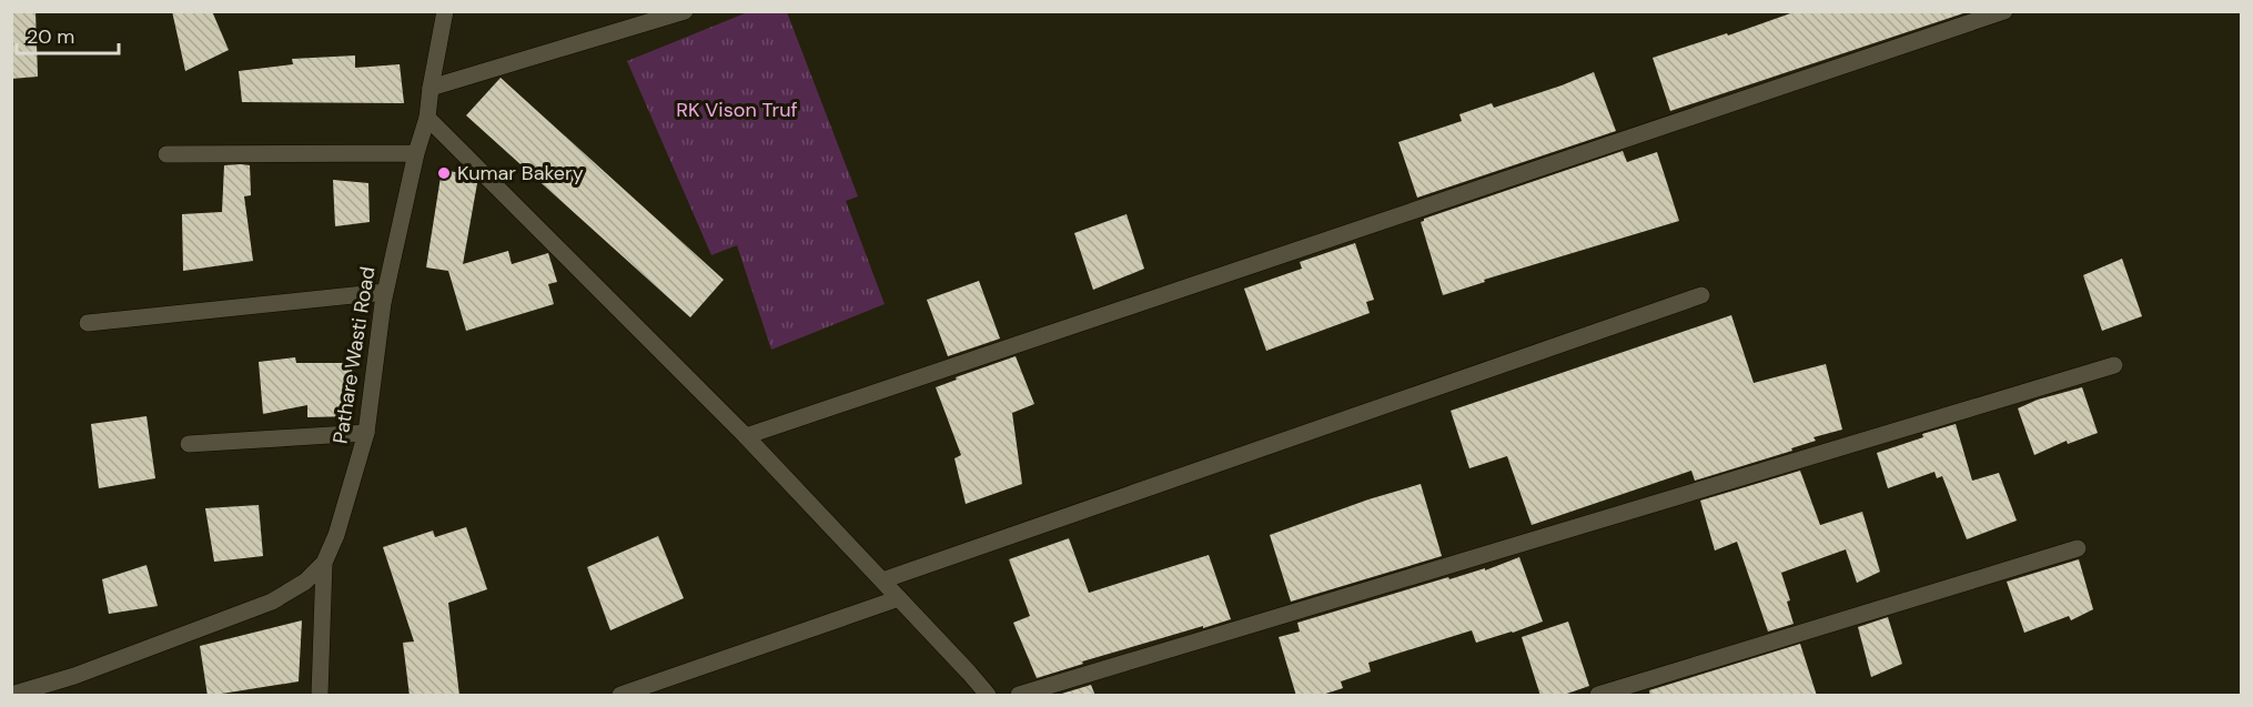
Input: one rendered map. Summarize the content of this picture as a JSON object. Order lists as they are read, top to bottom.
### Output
{
  "streets": {
    "street": ["Pathare Wasti Road"]
  },
  "parks": ["RK Vison Truf"],
  "places": ["Kumar Bakery"],
  "scale_bar": "20 m"
}
